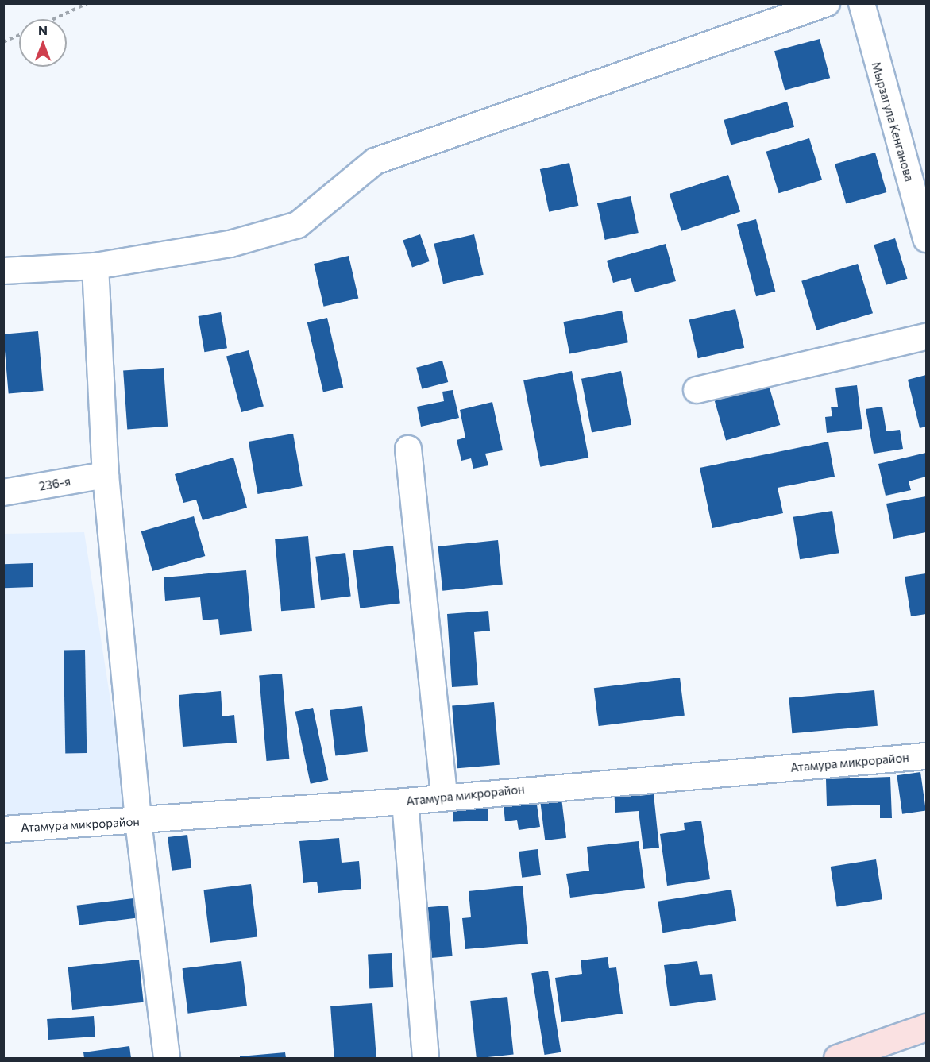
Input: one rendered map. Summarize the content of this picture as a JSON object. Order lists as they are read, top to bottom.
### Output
{
  "streets": {
    "street": ["Мырзагула Кенганова", "236-я", "Атамура микрорайон"]
  },
  "north": "top"
}
